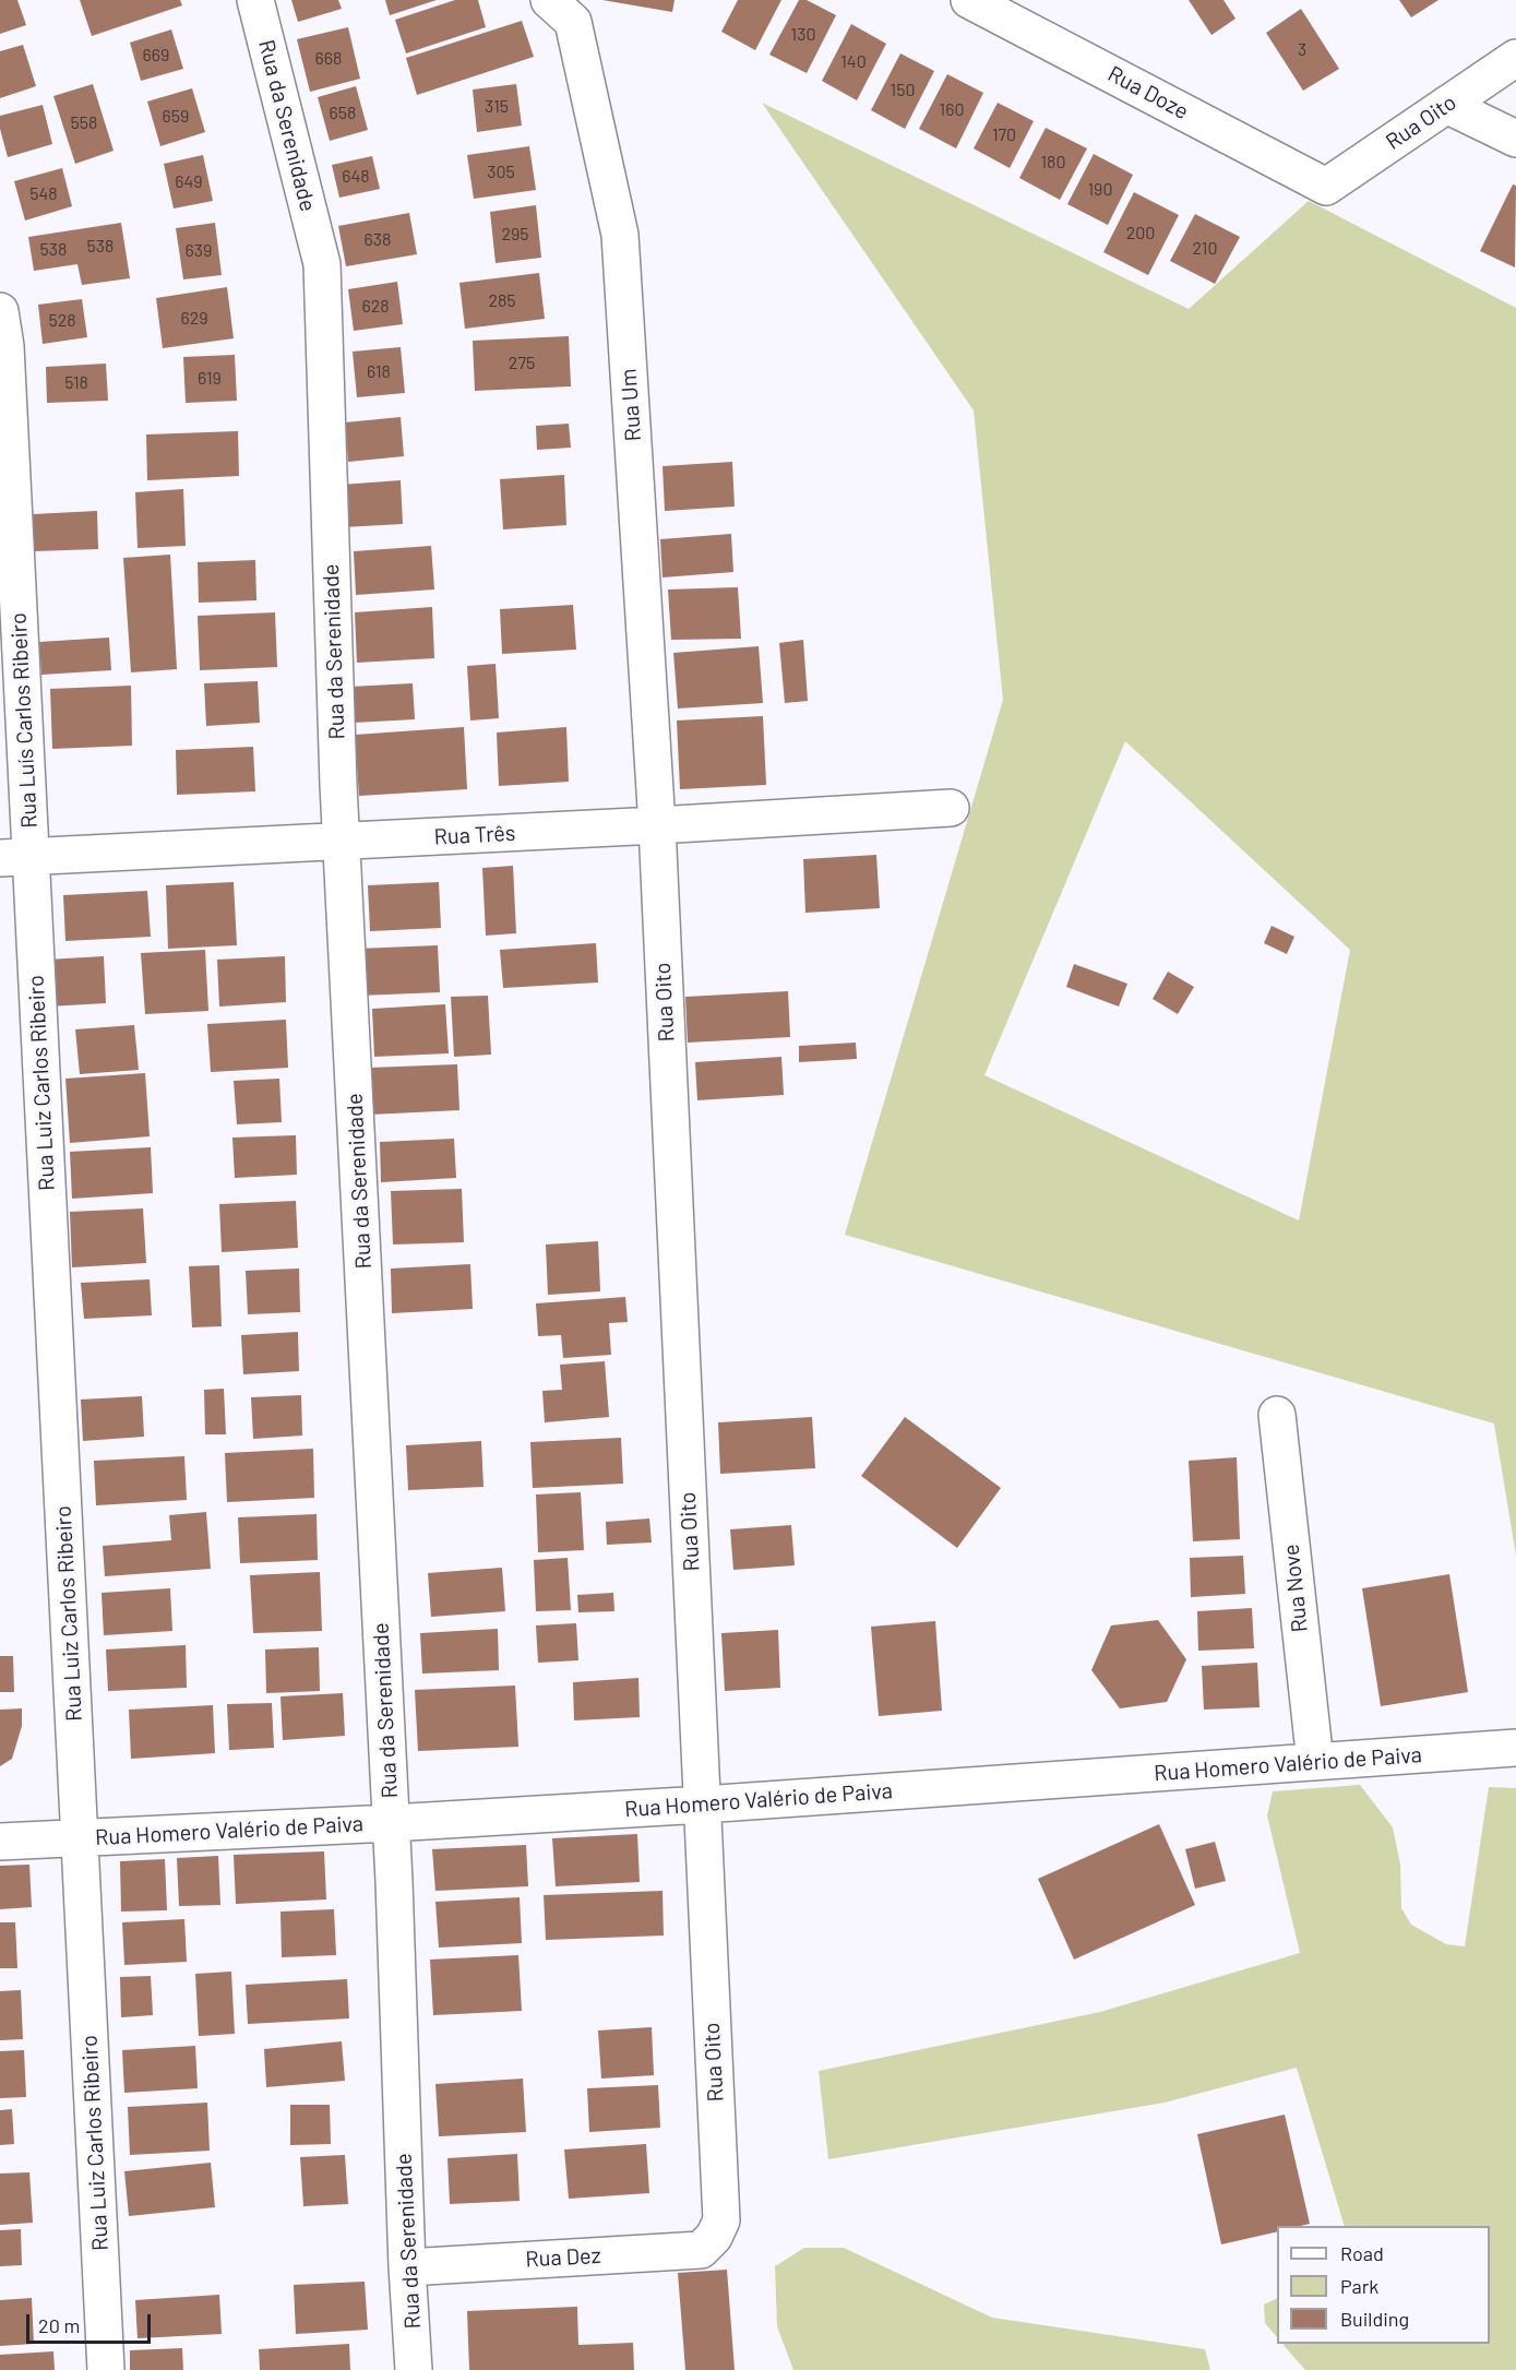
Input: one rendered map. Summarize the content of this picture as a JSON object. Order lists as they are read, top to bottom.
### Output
{
  "streets": {
    "street": [
      "Rua Doze",
      "Rua Oito",
      "Rua da Serenidade",
      "Rua Um",
      "Rua Luís Carlos Ribeiro",
      "Rua Três",
      "Rua Luiz Carlos Ribeiro",
      "Rua Nove",
      "Rua Homero Valério de Paiva",
      "Rua Dez"
    ]
  },
  "crossings": [
    ["Rua Doze", "Rua Oito"],
    ["Rua Oito", "Rua Um"],
    ["Rua Oito", "Rua Três"],
    ["Rua Oito", "Rua Homero Valério de Paiva"],
    ["Rua Oito", "Rua Dez"],
    ["Rua da Serenidade", "Rua Três"],
    ["Rua da Serenidade", "Rua Homero Valério de Paiva"],
    ["Rua da Serenidade", "Rua Dez"],
    ["Rua Um", "Rua Três"],
    ["Rua Luís Carlos Ribeiro", "Rua Três"],
    ["Rua Luís Carlos Ribeiro", "Rua Luiz Carlos Ribeiro"],
    ["Rua Três", "Rua Luiz Carlos Ribeiro"],
    ["Rua Luiz Carlos Ribeiro", "Rua Homero Valério de Paiva"],
    ["Rua Nove", "Rua Homero Valério de Paiva"]
  ],
  "house_numbers": [
    "130",
    "3",
    "669",
    "668",
    "140",
    "150",
    "315",
    "160",
    "658",
    "659",
    "558",
    "170",
    "180",
    "305",
    "648",
    "649",
    "190",
    "548",
    "200",
    "295",
    "638",
    "538",
    "210",
    "538",
    "639",
    "285",
    "628",
    "629",
    "528",
    "275",
    "618",
    "619",
    "518"
  ],
  "legend": ["Road", "Park", "Building"],
  "scale_bar": "20 m"
}
